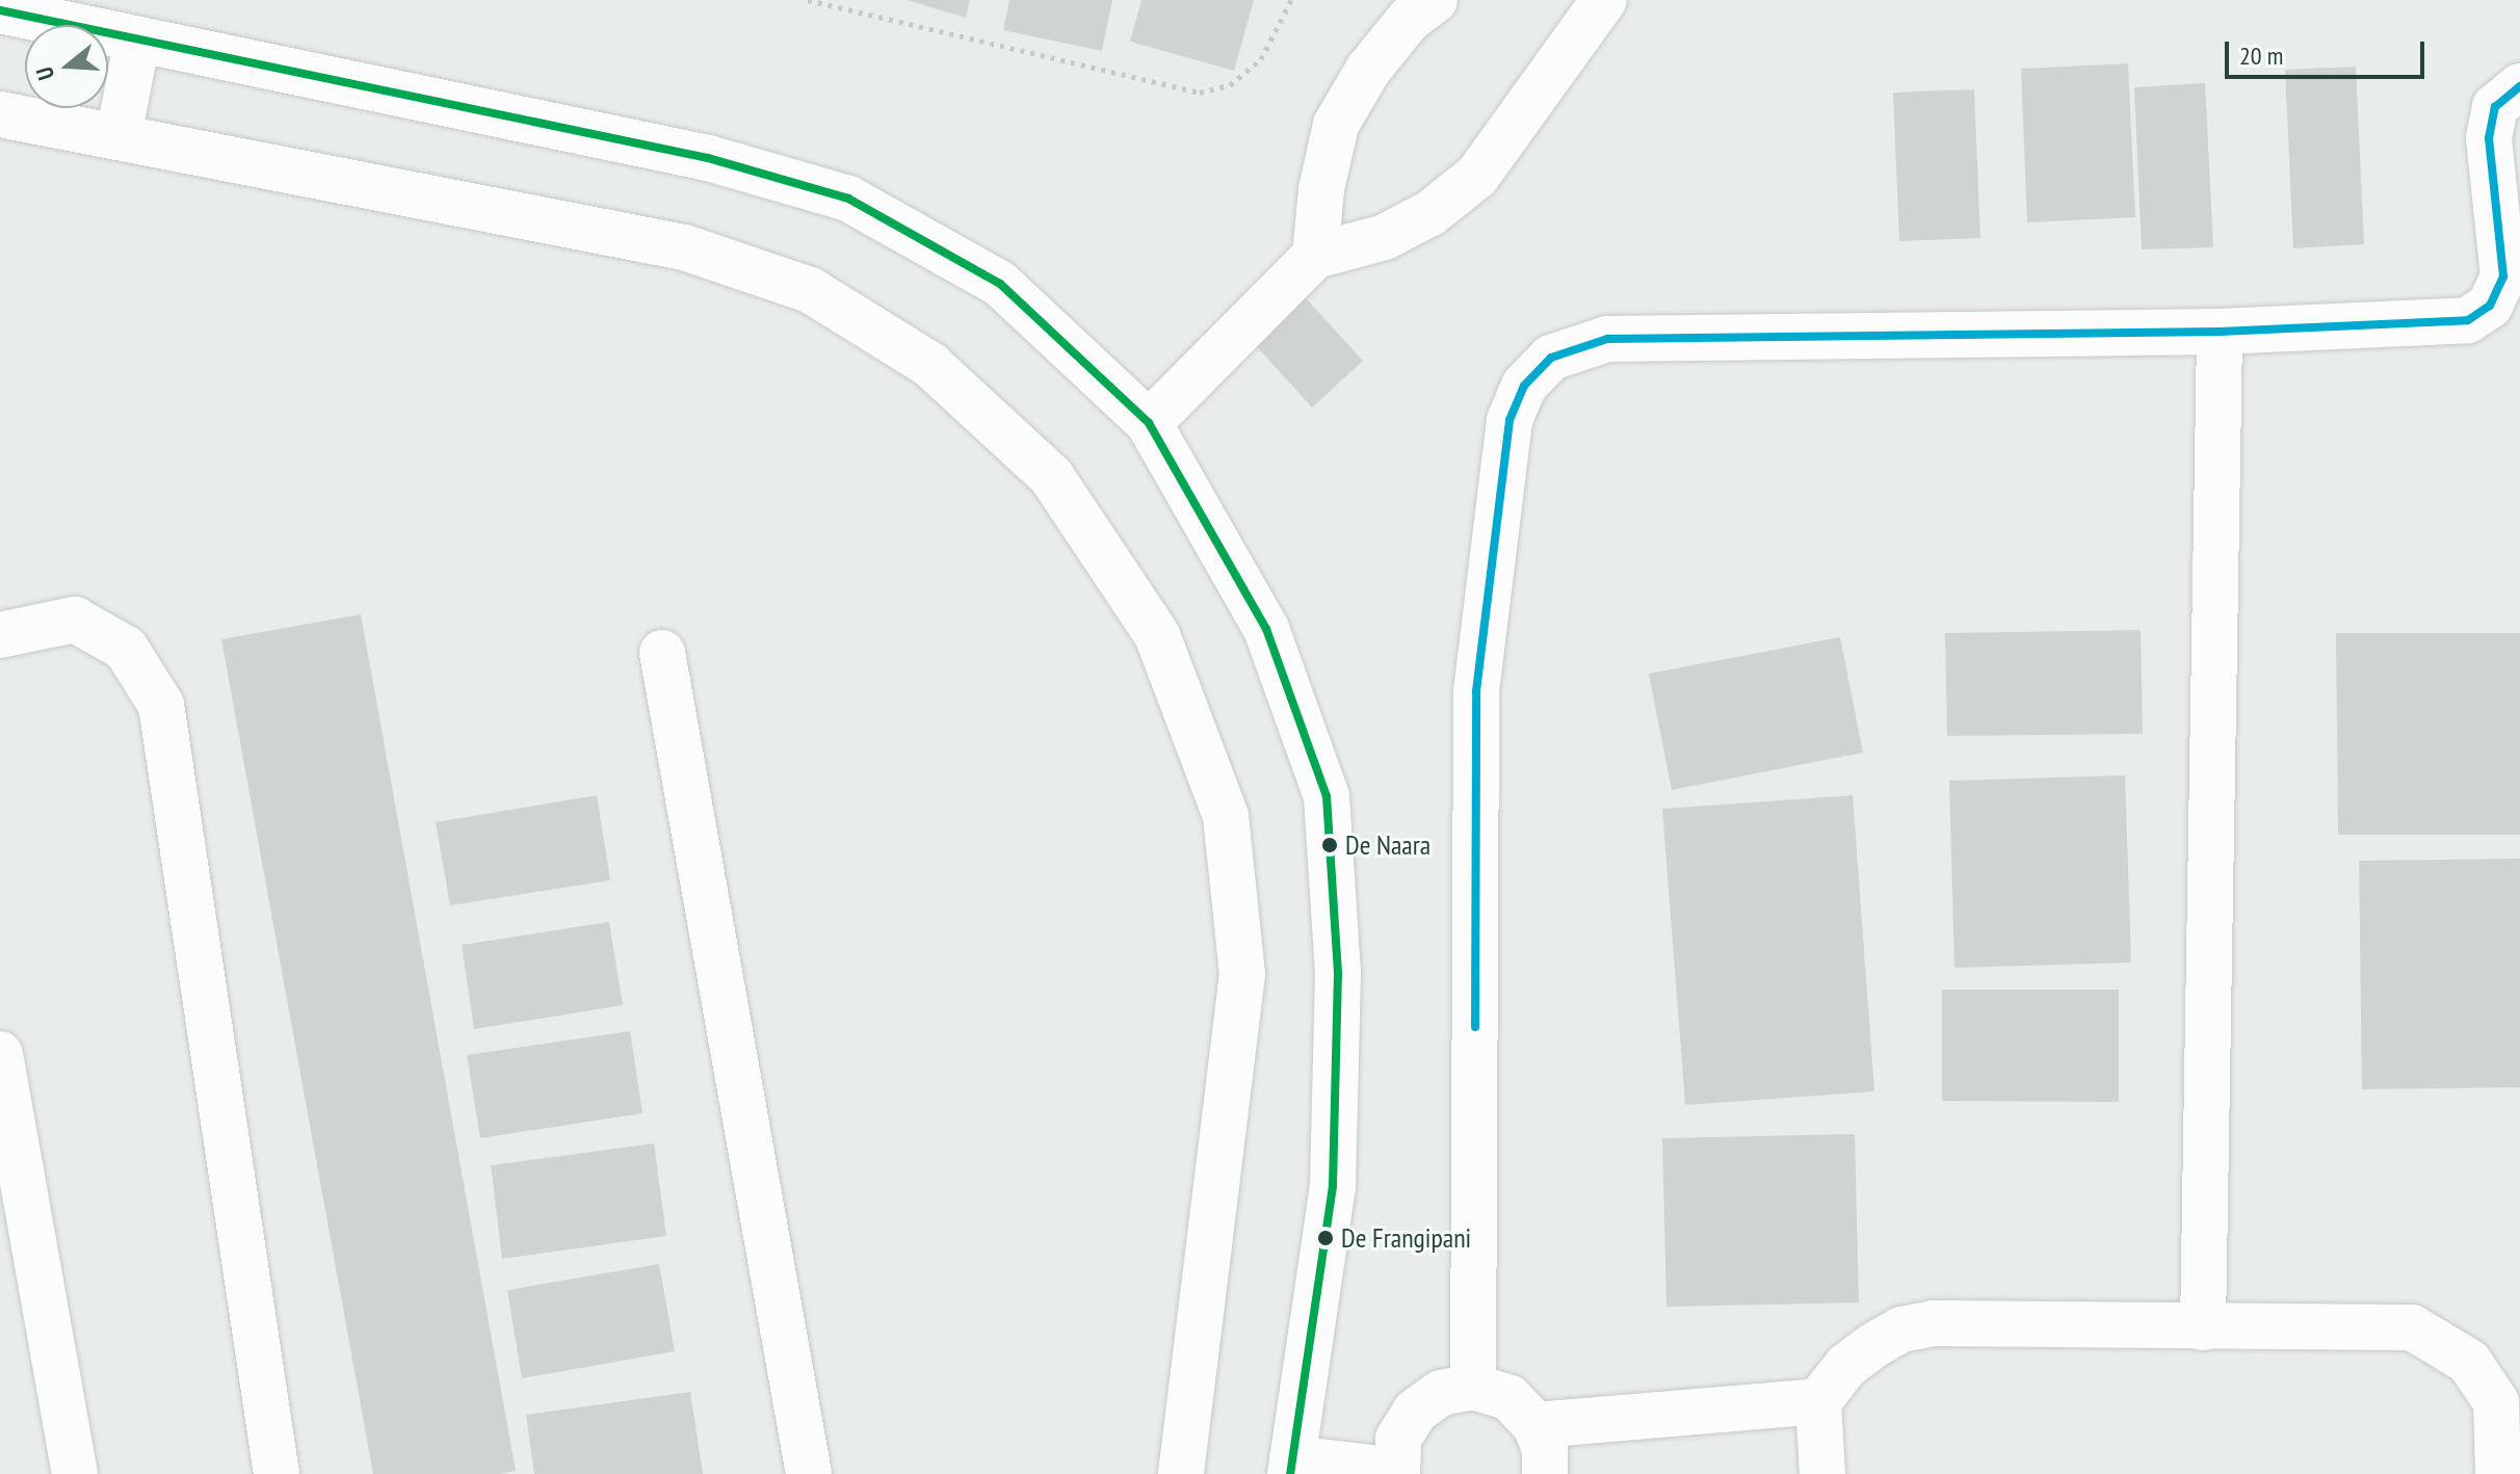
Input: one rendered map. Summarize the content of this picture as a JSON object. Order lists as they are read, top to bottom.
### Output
{
  "places": ["De Naara", "De Frangipani"],
  "lines": ["transit line 20"],
  "scale_bar": "20 m",
  "north": "left"
}
